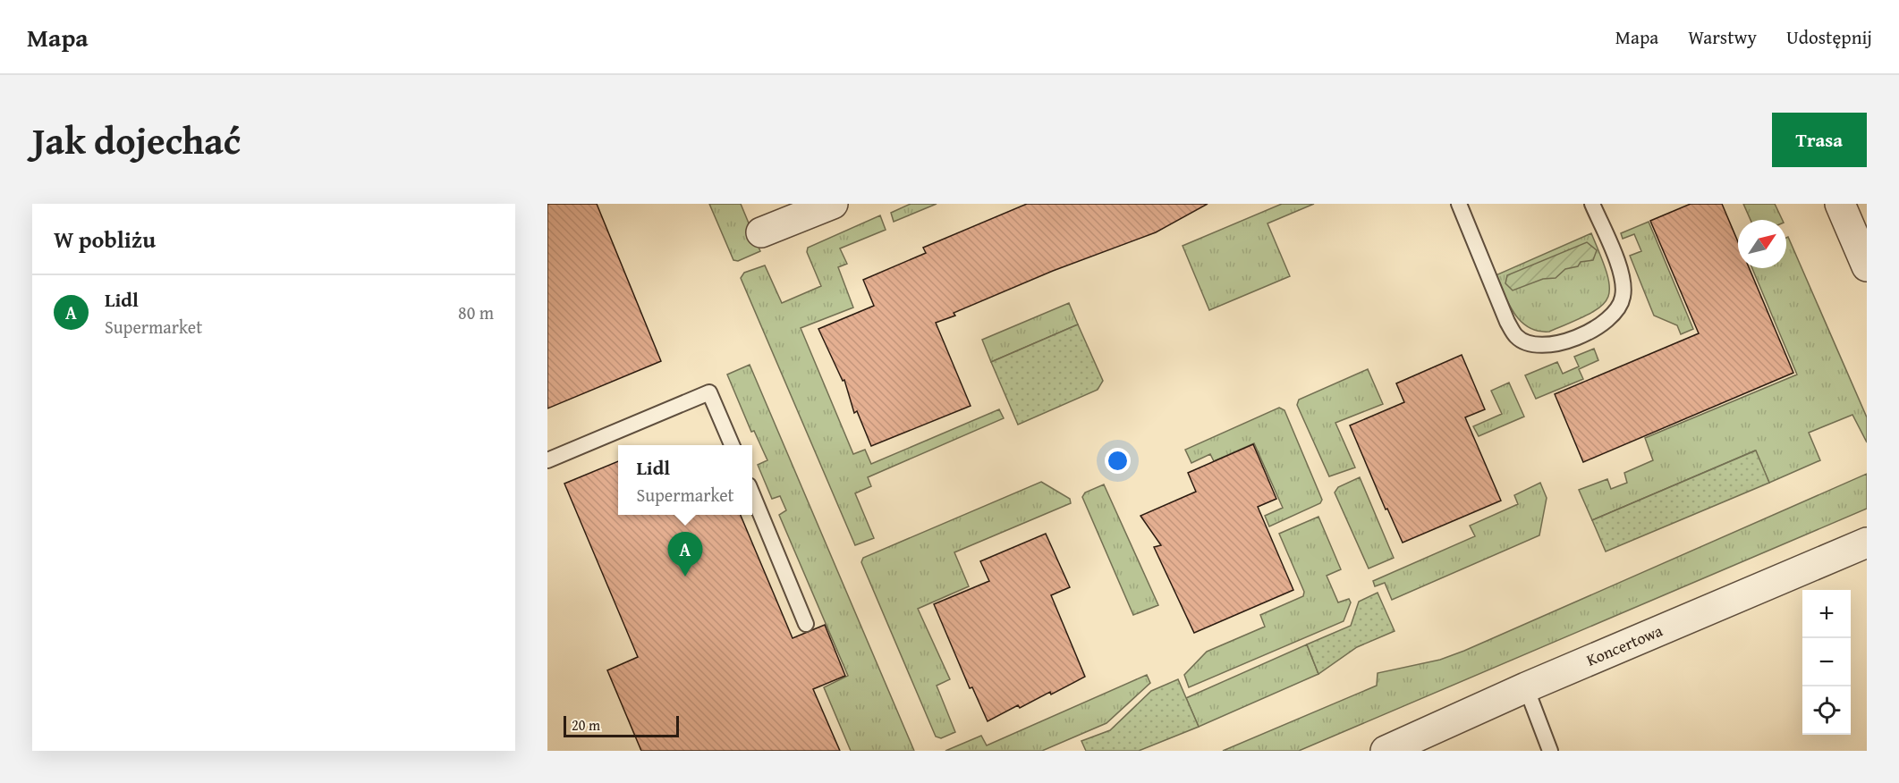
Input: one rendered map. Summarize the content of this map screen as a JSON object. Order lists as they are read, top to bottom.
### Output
{
  "streets": {
    "street": ["Koncertowa"]
  },
  "scale_bar": "20 m",
  "north": "top right",
  "page": {
    "header": "Mapa",
    "nav": ["Mapa", "Warstwy", "Udostępnij"],
    "title": "Jak dojechać",
    "buttons": "Trasa",
    "heading": "W pobliżu",
    "list": [
      {
        "mark": "A",
        "name": "Lidl",
        "note": "Supermarket",
        "value": "80 m"
      }
    ],
    "popup": ["Lidl", "Supermarket"],
    "pins": "A",
    "map_buttons": ["+", "−"],
    "scale": "20 m"
  }
}
